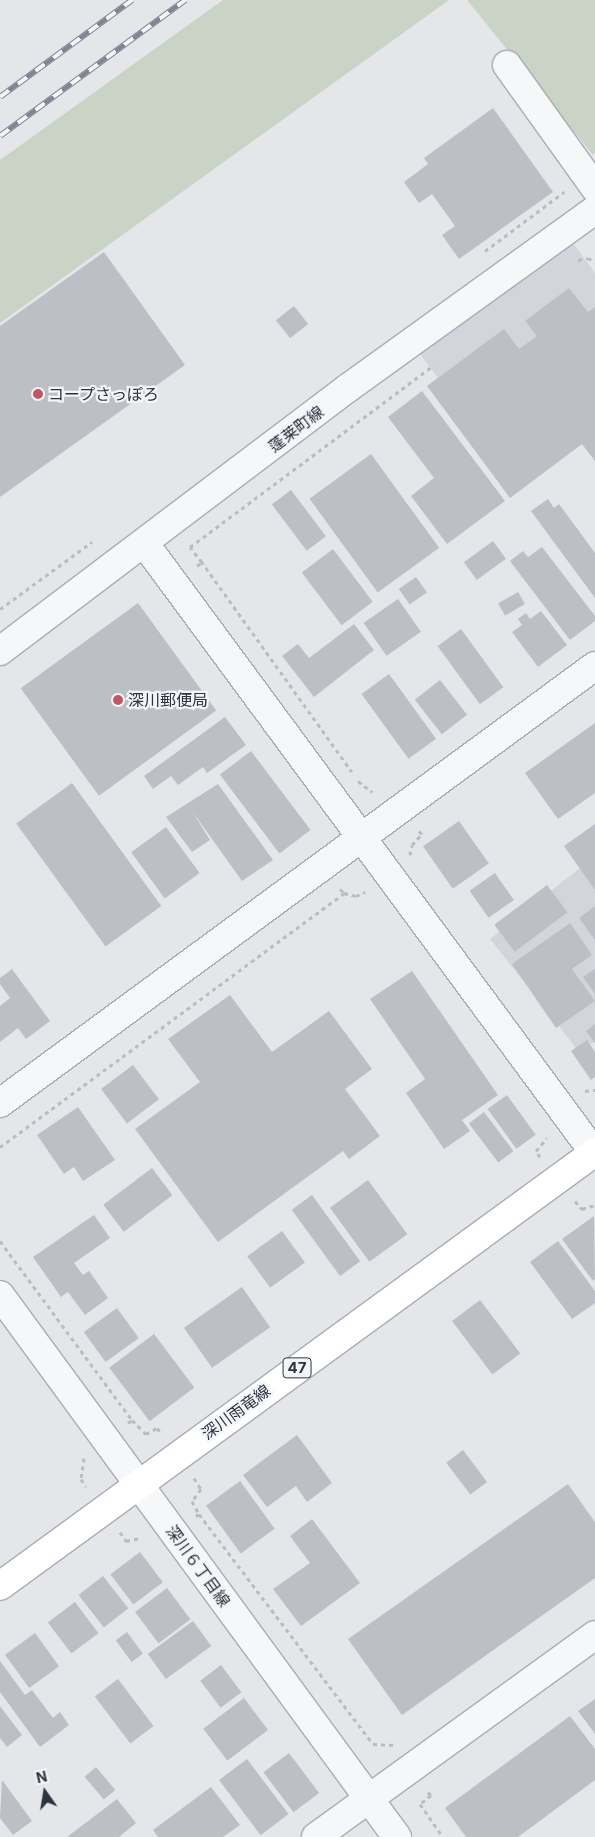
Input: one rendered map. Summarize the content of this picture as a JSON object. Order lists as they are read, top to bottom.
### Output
{
  "streets": {
    "main road": ["47", "深川雨竜線"],
    "street": ["蓬莱町線", "深川６丁目線"]
  },
  "crossings": [
    ["深川雨竜線", "深川６丁目線"]
  ],
  "places": ["コープさっぽろ", "深川郵便局"],
  "north": "top"
}
